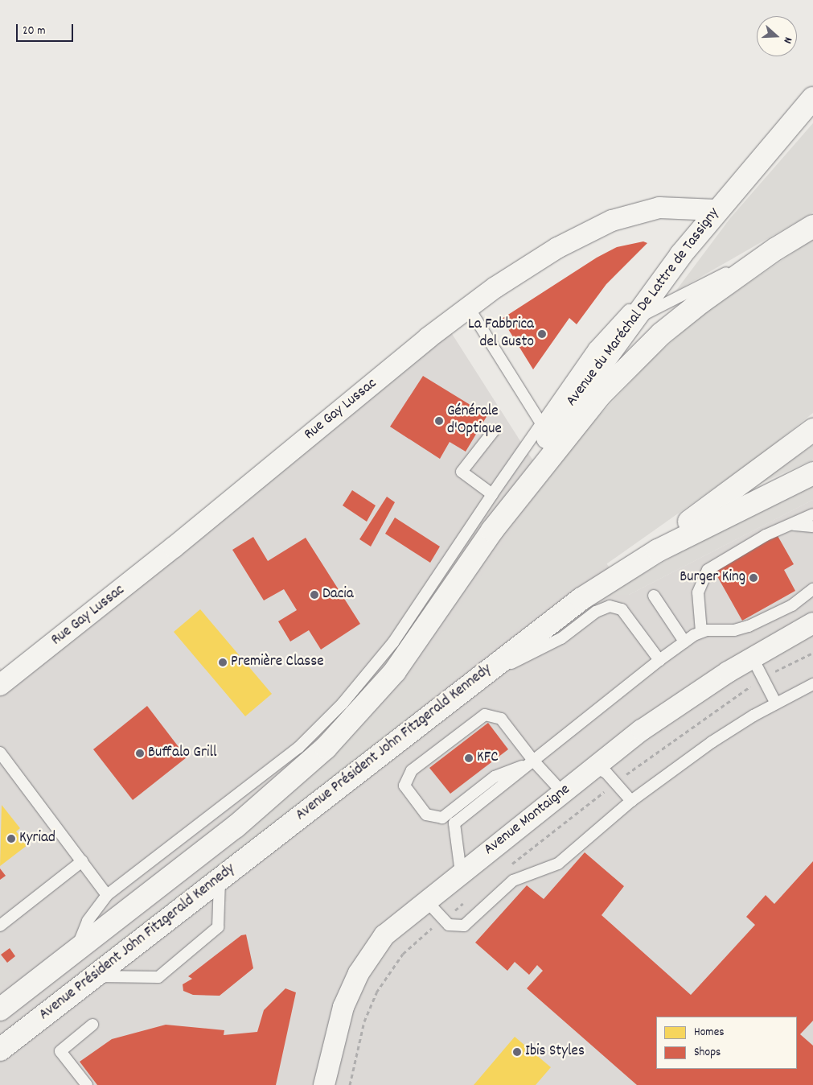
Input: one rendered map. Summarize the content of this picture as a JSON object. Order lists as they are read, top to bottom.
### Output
{
  "streets": {
    "main road": ["Avenue du Maréchal De Lattre de Tassigny", "Avenue Président John Fitzgerald Kennedy"],
    "street": ["Rue Gay Lussac", "Avenue Montaigne"]
  },
  "crossings": [
    ["Avenue du Maréchal De Lattre de Tassigny", "Rue Gay Lussac"],
    ["Avenue du Maréchal De Lattre de Tassigny", "Avenue Président John Fitzgerald Kennedy"]
  ],
  "places": [
    "La Fabbrica del Gusto",
    "Générale d'Optique",
    "Burger King",
    "Dacia",
    "Première Classe",
    "Buffalo Grill",
    "KFC",
    "Kyriad",
    "Ibis Styles"
  ],
  "legend": ["Homes", "Shops"],
  "scale_bar": "20 m",
  "north": "right"
}
